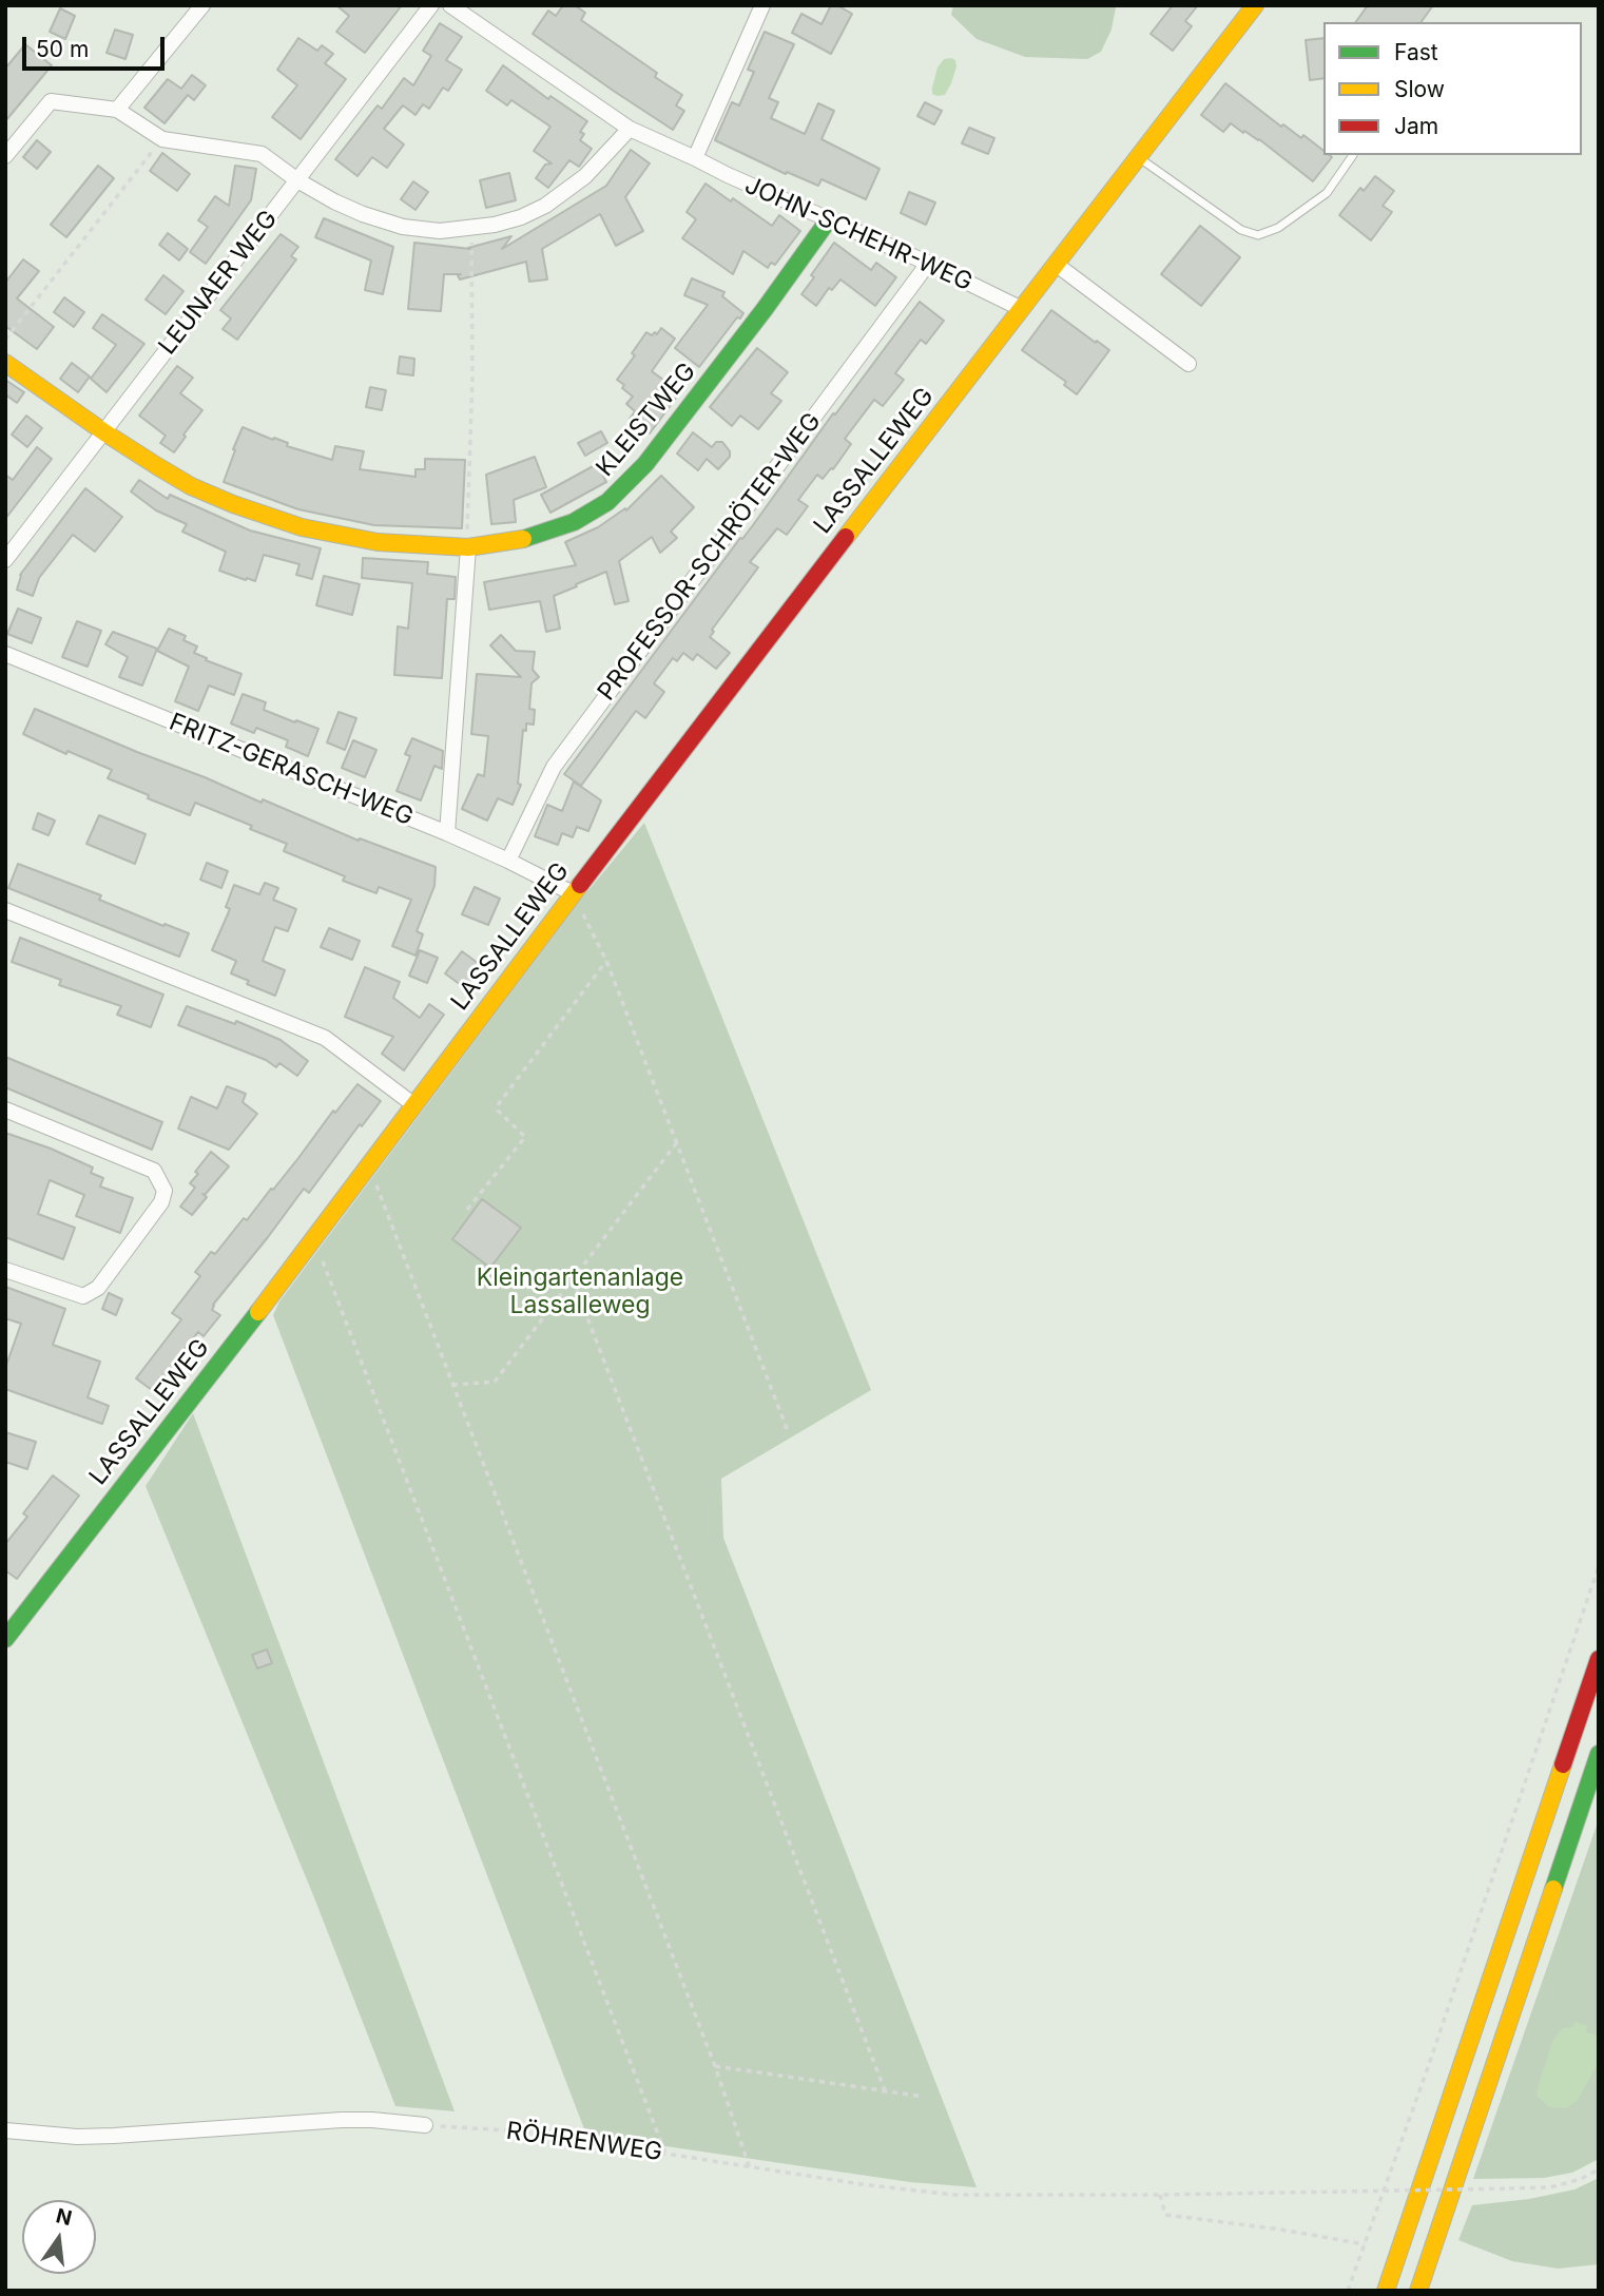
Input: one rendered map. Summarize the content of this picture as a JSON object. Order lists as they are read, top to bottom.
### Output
{
  "streets": {
    "main road": ["KLEISTWEG", "LASSALLEWEG"],
    "street": [
      "JOHN-SCHEHR-WEG",
      "LEUNAER WEG",
      "PROFESSOR-SCHRÖTER-WEG",
      "FRITZ-GERASCH-WEG"
    ],
    "path": ["RÖHRENWEG"]
  },
  "crossings": [
    ["JOHN-SCHEHR-WEG", "KLEISTWEG"],
    ["JOHN-SCHEHR-WEG", "LASSALLEWEG"],
    ["JOHN-SCHEHR-WEG", "PROFESSOR-SCHRÖTER-WEG"],
    ["LEUNAER WEG", "KLEISTWEG"],
    ["LASSALLEWEG", "FRITZ-GERASCH-WEG"],
    ["PROFESSOR-SCHRÖTER-WEG", "FRITZ-GERASCH-WEG"]
  ],
  "parks": ["Kleingartenanlage Lassalleweg"],
  "legend": ["Fast", "Slow", "Jam"],
  "scale_bar": "50 m",
  "north": "top"
}
